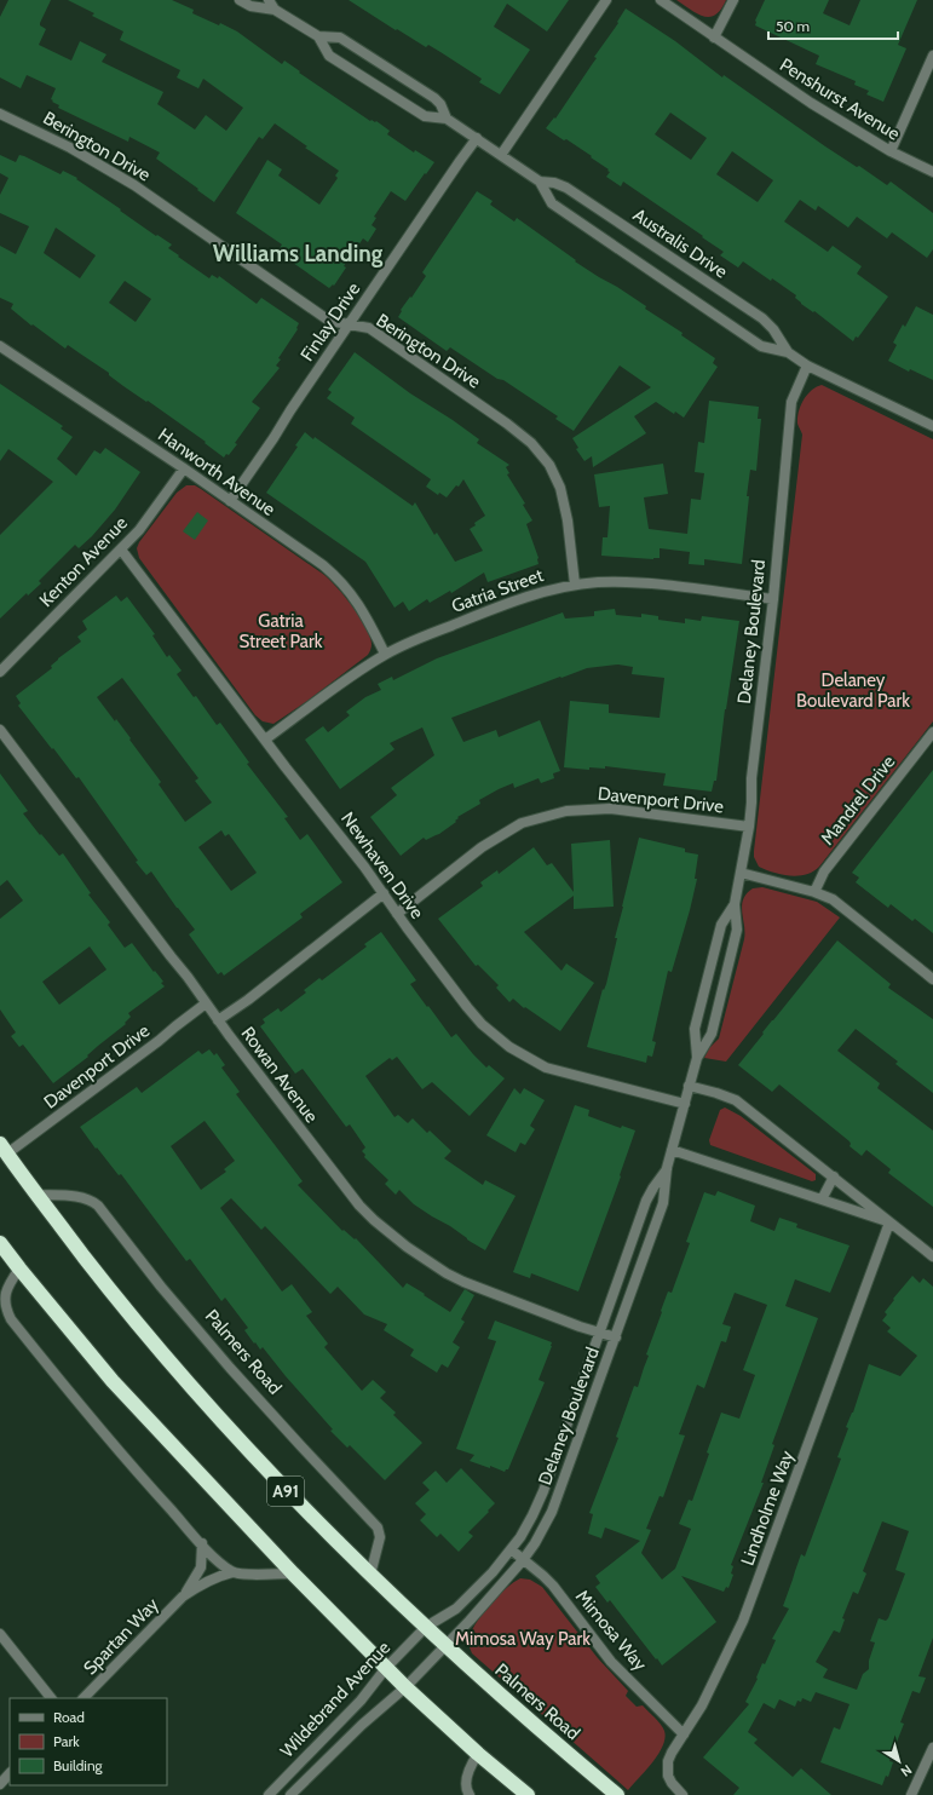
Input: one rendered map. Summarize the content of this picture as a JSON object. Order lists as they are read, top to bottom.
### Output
{
  "streets": {
    "highway": ["Palmers Road", "A91"],
    "street": [
      "Penshurst Avenue",
      "Berington Drive",
      "Australis Drive",
      "Finlay Drive",
      "Hanworth Avenue",
      "Kenton Avenue",
      "Gatria Street",
      "Delaney Boulevard",
      "Davenport Drive",
      "Mandrel Drive",
      "Newhaven Drive",
      "Rowan Avenue",
      "Lindholme Way",
      "Mimosa Way",
      "Spartan Way",
      "Wildebrand Avenue"
    ]
  },
  "crossings": [
    ["Berington Drive", "Finlay Drive"],
    ["Berington Drive", "Gatria Street"],
    ["Australis Drive", "Finlay Drive"],
    ["Australis Drive", "Delaney Boulevard"],
    ["Finlay Drive", "Hanworth Avenue"],
    ["Hanworth Avenue", "Kenton Avenue"],
    ["Hanworth Avenue", "Gatria Street"],
    ["Kenton Avenue", "Newhaven Drive"],
    ["Gatria Street", "Delaney Boulevard"],
    ["Gatria Street", "Newhaven Drive"],
    ["Delaney Boulevard", "Davenport Drive"],
    ["Delaney Boulevard", "Newhaven Drive"],
    ["Delaney Boulevard", "Rowan Avenue"],
    ["Delaney Boulevard", "Palmers Road"],
    ["Delaney Boulevard", "Mimosa Way"],
    ["Delaney Boulevard", "Wildebrand Avenue"],
    ["Davenport Drive", "Newhaven Drive"],
    ["Davenport Drive", "Rowan Avenue"],
    ["Davenport Drive", "Palmers Road"],
    ["Palmers Road", "Wildebrand Avenue"],
    ["Lindholme Way", "Mimosa Way"]
  ],
  "districts": ["Williams Landing"],
  "parks": ["Gatria Street Park", "Delaney Boulevard Park", "Mimosa Way Park"],
  "legend": ["Road", "Park", "Building"],
  "scale_bar": "50 m",
  "north": "bottom right"
}
